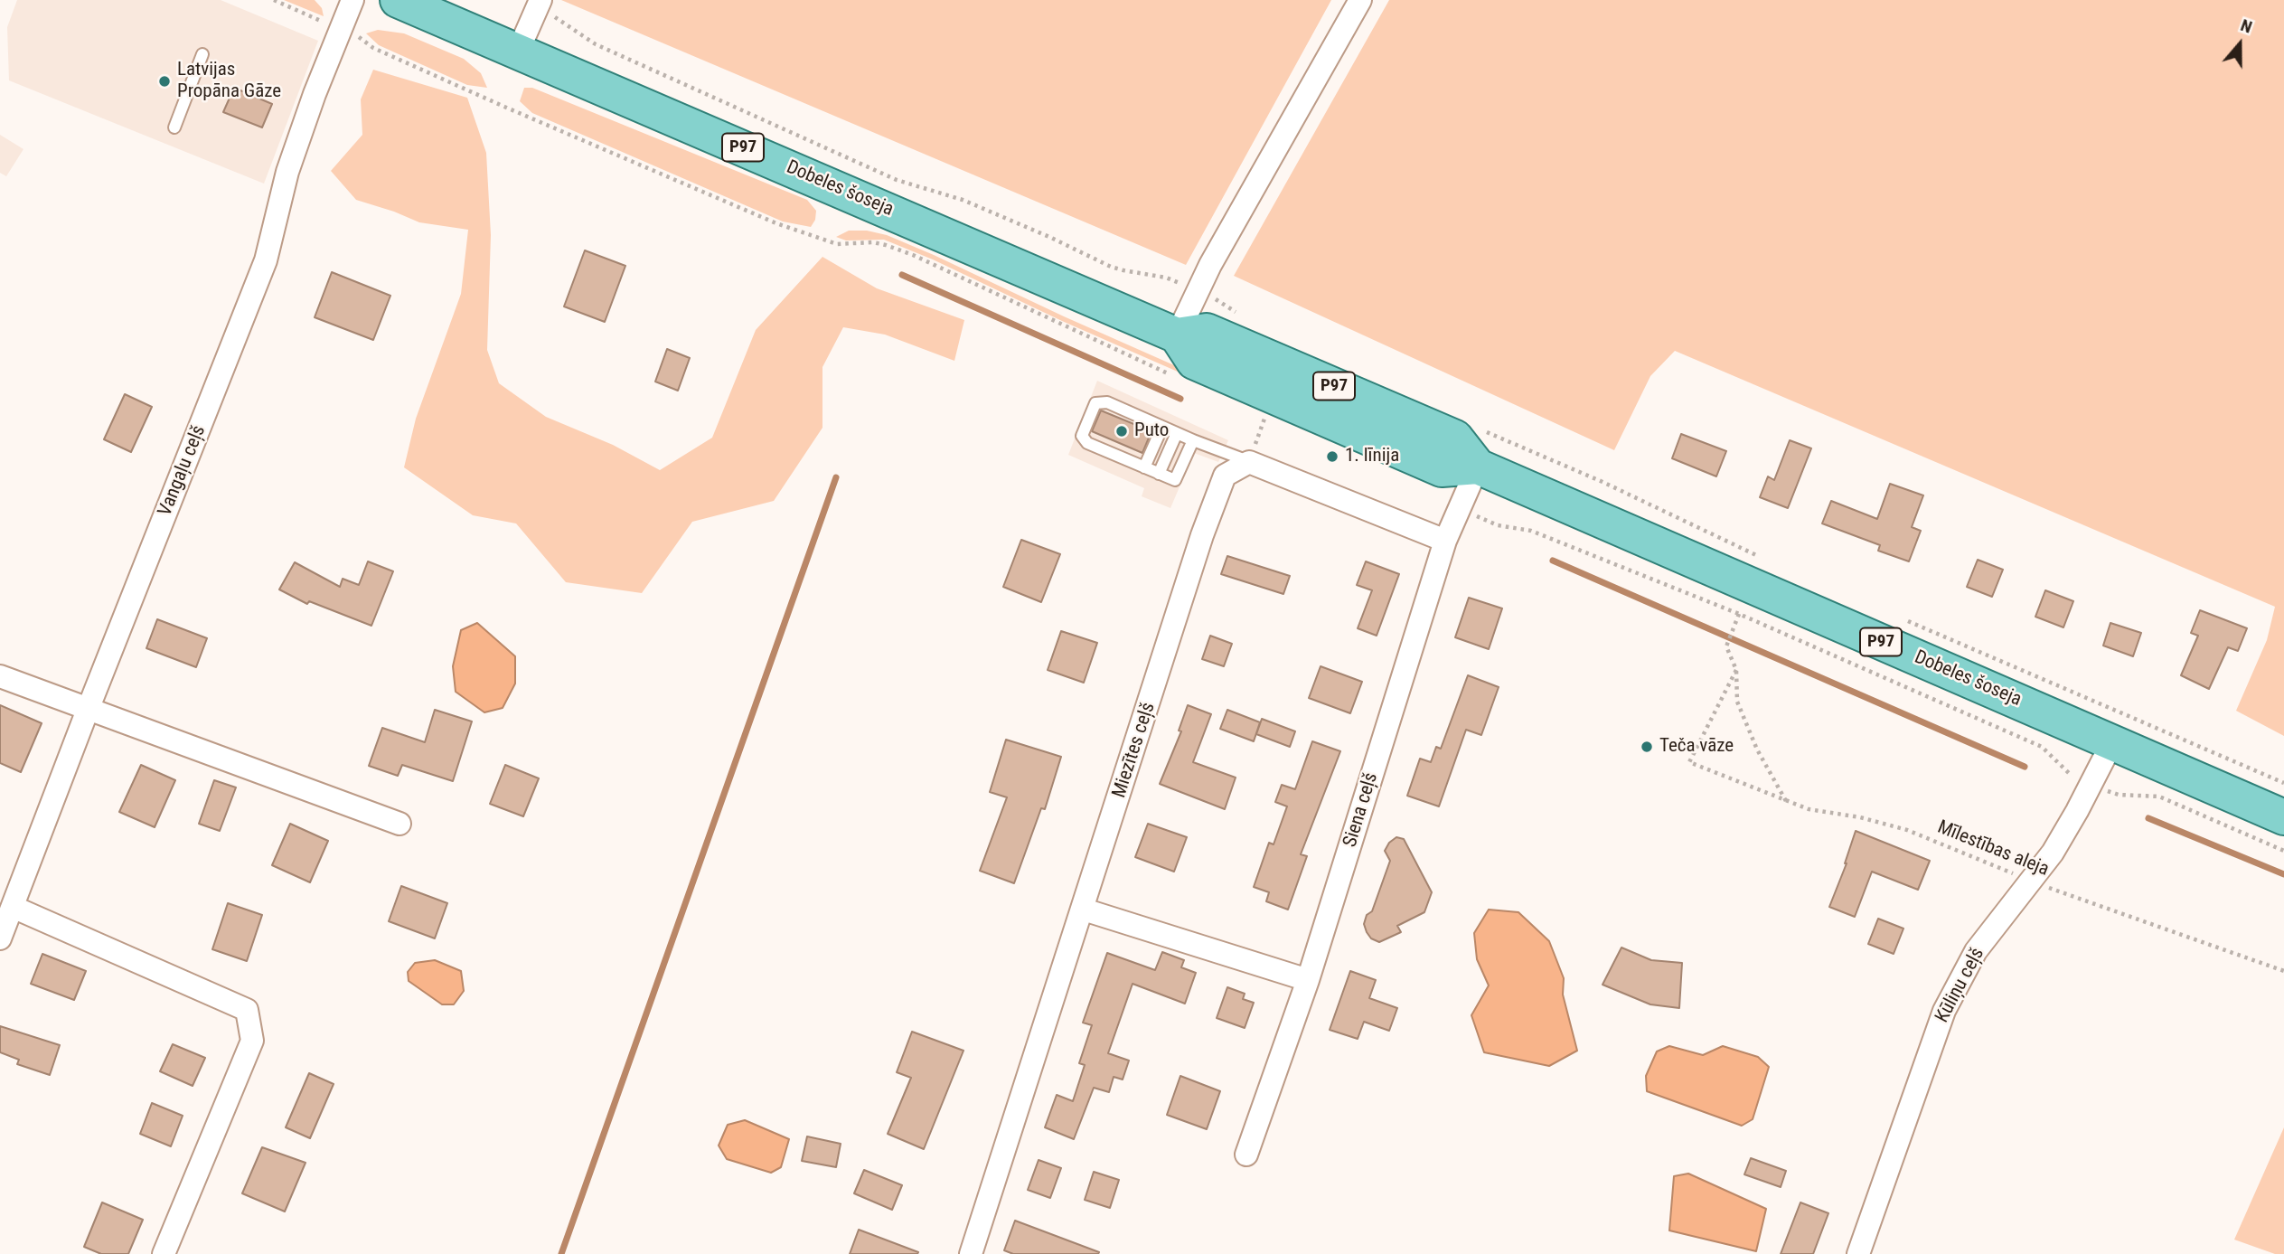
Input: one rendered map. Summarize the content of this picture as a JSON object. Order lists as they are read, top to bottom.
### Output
{
  "streets": {
    "main road": ["P97", "Dobeles šoseja"],
    "street": [
      "Vangaļu ceļš",
      "Miezītes ceļš",
      "Siena ceļš",
      "Kūliņu ceļš"
    ],
    "path": ["Mīlestības aleja"]
  },
  "crossings": [
    ["Dobeles šoseja", "Siena ceļš"],
    ["Dobeles šoseja", "Kūliņu ceļš"],
    ["Mīlestības aleja", "Kūliņu ceļš"]
  ],
  "places": [
    "Latvijas Propāna Gāze",
    "Puto",
    "1. līnija",
    "Teča vāze"
  ],
  "north": "top"
}
